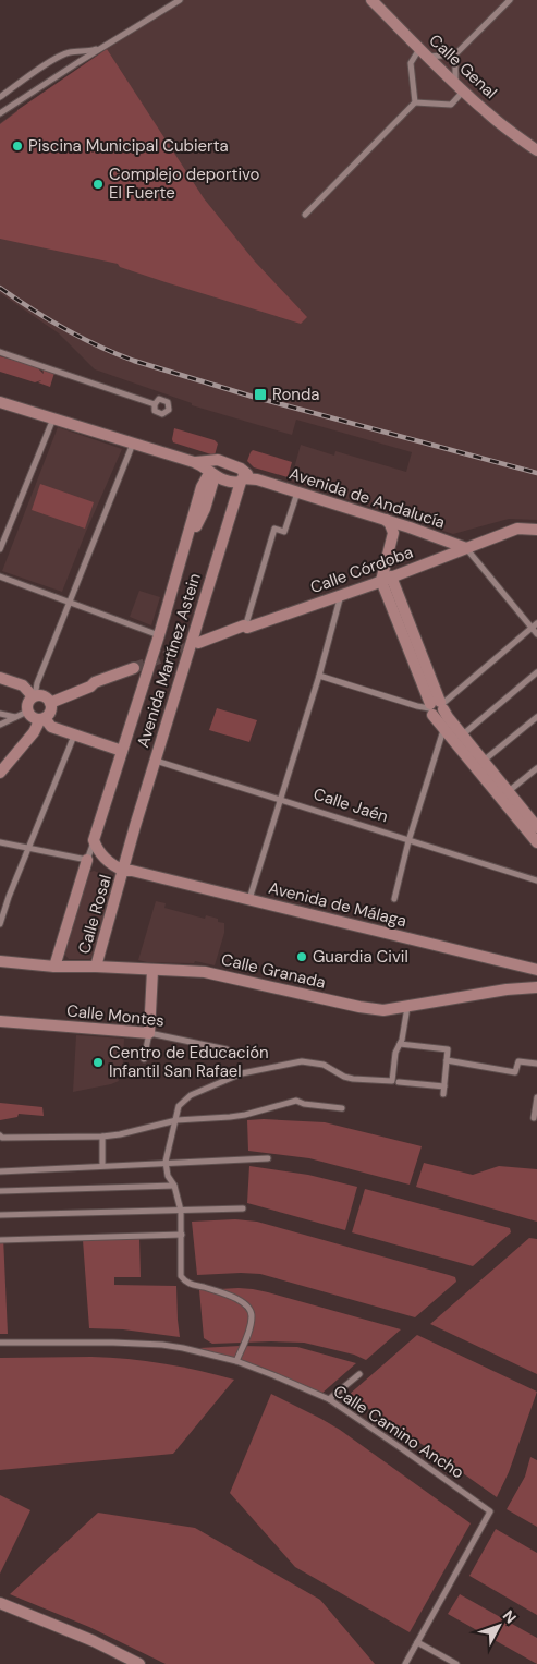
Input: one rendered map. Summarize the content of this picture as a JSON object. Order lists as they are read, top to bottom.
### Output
{
  "streets": {
    "street": [
      "Calle Genal",
      "Avenida de Andalucía",
      "Calle Córdoba",
      "Avenida Martínez Astein",
      "Calle Jaén",
      "Avenida de Málaga",
      "Calle Rosal",
      "Calle Granada",
      "Calle Montes",
      "Calle Camino Ancho"
    ]
  },
  "crossings": [
    ["Avenida de Andalucía", "Calle Córdoba"],
    ["Avenida de Andalucía", "Avenida Martínez Astein"],
    ["Avenida Martínez Astein", "Calle Jaén"],
    ["Avenida Martínez Astein", "Avenida de Málaga"],
    ["Avenida Martínez Astein", "Calle Rosal"],
    ["Avenida de Málaga", "Calle Rosal"],
    ["Calle Rosal", "Calle Granada"]
  ],
  "places": {
    "other": [
      "Piscina Municipal Cubierta",
      "Complejo deportivo El Fuerte",
      "Guardia Civil",
      "Centro de Educación Infantil San Rafael"
    ],
    "transit": ["Ronda"]
  },
  "north": "top right"
}
